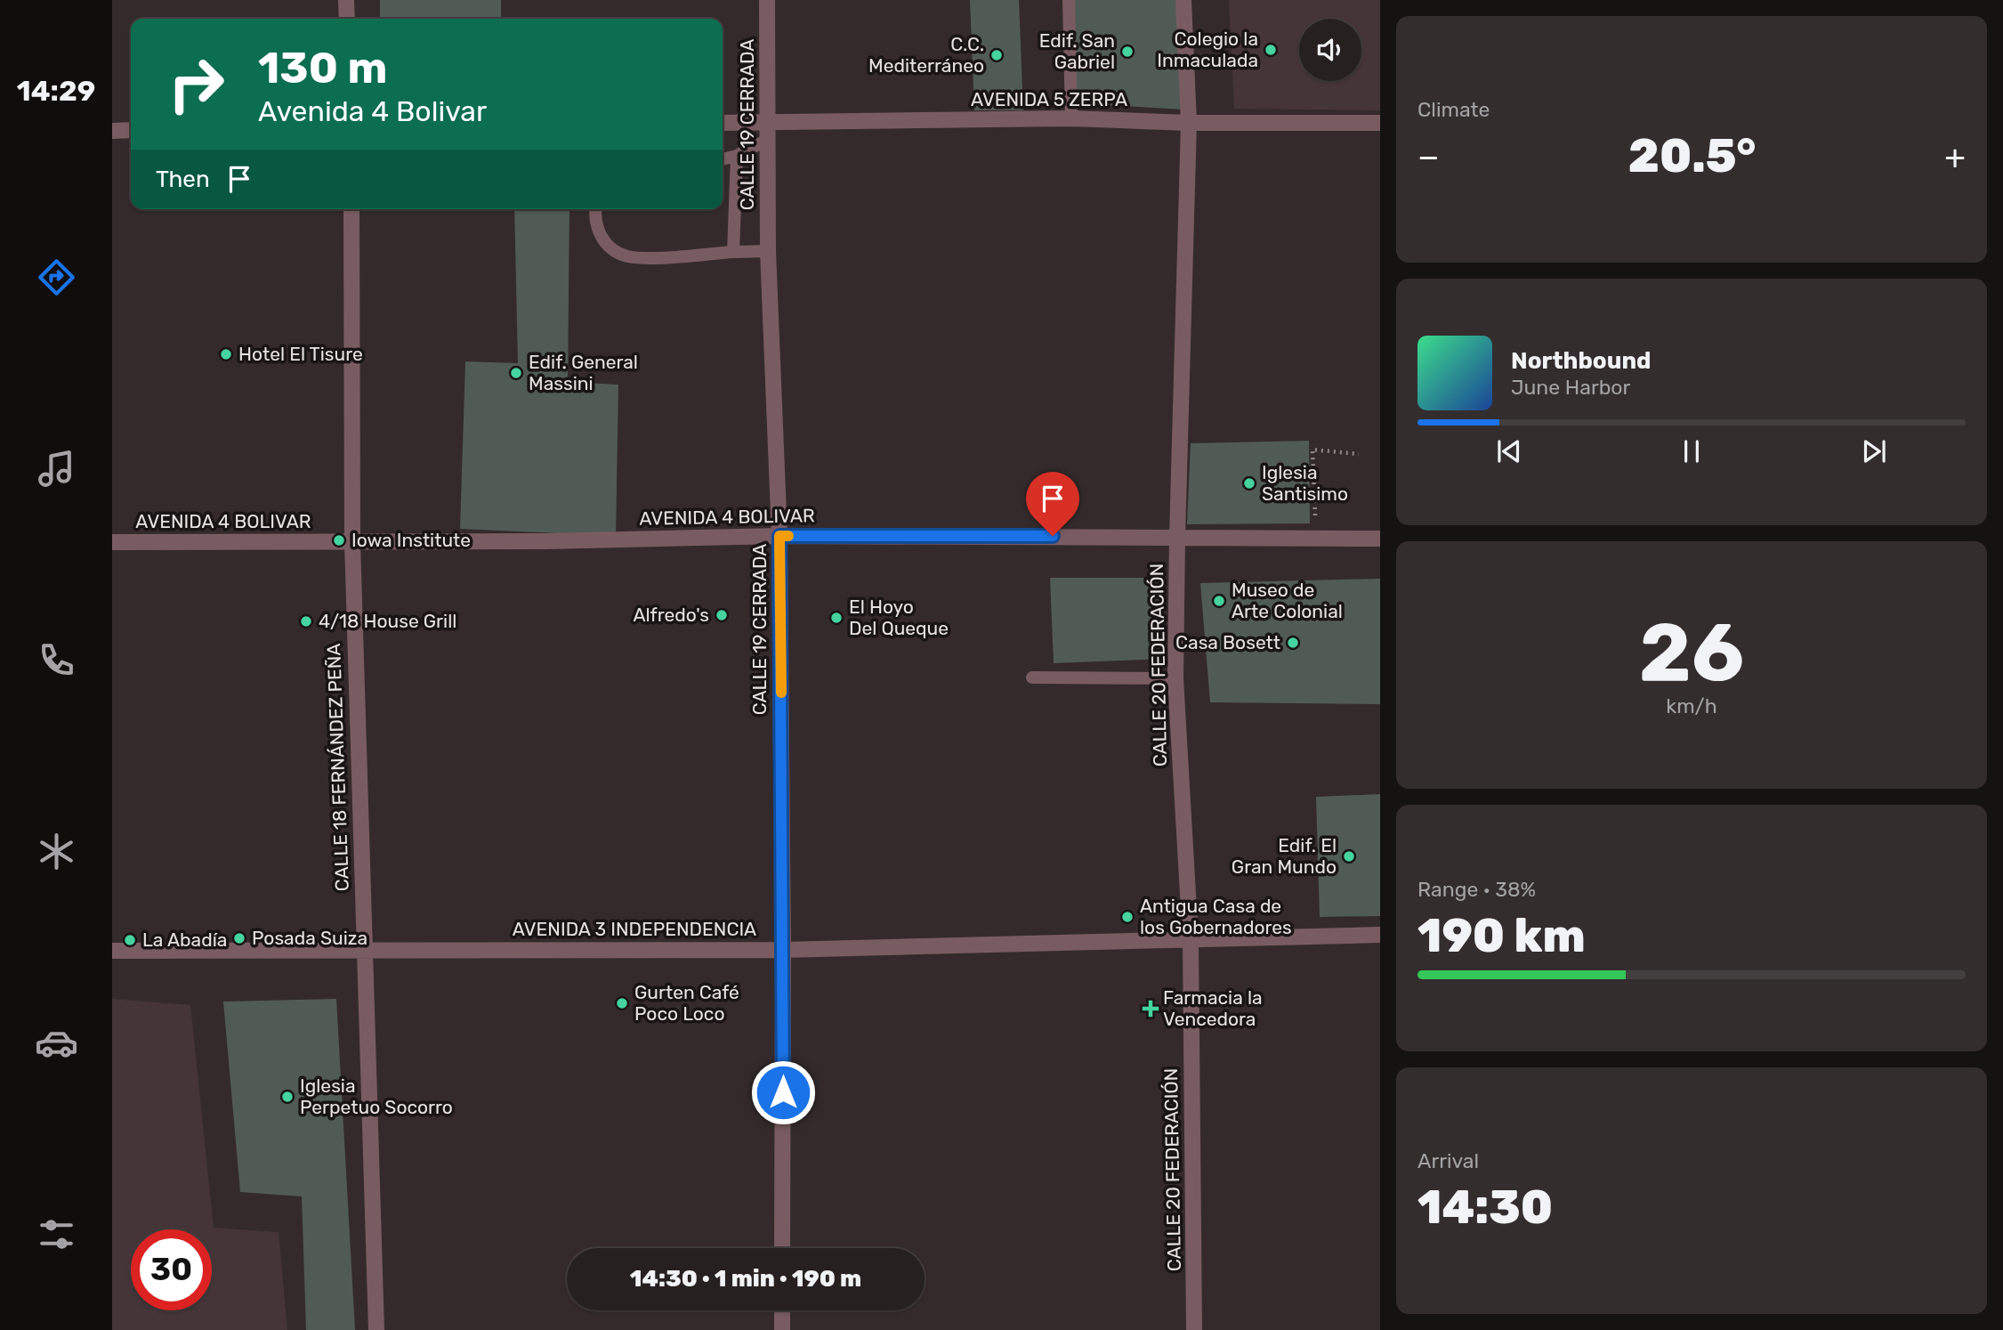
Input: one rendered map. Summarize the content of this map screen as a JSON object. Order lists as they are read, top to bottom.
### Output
{
  "streets": {
    "street": [
      "AVENIDA 5 ZERPA",
      "CALLE 19 CERRADA",
      "AVENIDA 4 BOLIVAR",
      "CALLE 20 FEDERACIÓN",
      "CALLE 18 FERNÁNDEZ PEÑA",
      "AVENIDA 3 INDEPENDENCIA"
    ]
  },
  "crossings": [
    ["AVENIDA 5 ZERPA", "CALLE 19 CERRADA"],
    ["AVENIDA 5 ZERPA", "CALLE 20 FEDERACIÓN"],
    ["CALLE 19 CERRADA", "AVENIDA 4 BOLIVAR"],
    ["CALLE 19 CERRADA", "AVENIDA 3 INDEPENDENCIA"],
    ["AVENIDA 4 BOLIVAR", "CALLE 20 FEDERACIÓN"],
    ["AVENIDA 4 BOLIVAR", "CALLE 18 FERNÁNDEZ PEÑA"],
    ["CALLE 20 FEDERACIÓN", "AVENIDA 3 INDEPENDENCIA"],
    ["CALLE 18 FERNÁNDEZ PEÑA", "AVENIDA 3 INDEPENDENCIA"]
  ],
  "places": {
    "other": [
      "Colegio la Inmaculada",
      "Edif. San Gabriel",
      "C.C. Mediterráneo",
      "Hotel El Tisure",
      "Edif. General Massini",
      "Iglesia Santisimo",
      "Iowa Institute",
      "Museo de Arte Colonial",
      "Alfredo's",
      "El Hoyo Del Queque",
      "4/18 House Grill",
      "Casa Bosett",
      "Edif. El Gran Mundo",
      "Antigua Casa de los Gobernadores",
      "Posada Suiza",
      "La Abadía",
      "Gurten Café Poco Loco",
      "Iglesia Perpetuo Socorro"
    ],
    "health": ["Farmacia la Vencedora"]
  },
  "page": {
    "tabs": "14:29",
    "tile": [
      "Climate",
      ["26", "km/h"],
      ["Range · 38%", "190 km"],
      ["Arrival", "14:30"]
    ],
    "turn": ["130 m", "Avenida 4 Bolivar"],
    "heat": ["−", "20.5°", "+"],
    "then": "Then",
    "song": ["Northbound", "June Harbor"],
    "limit": "30",
    "trip": "14:30 · 1 min · 190 m"
  }
}
